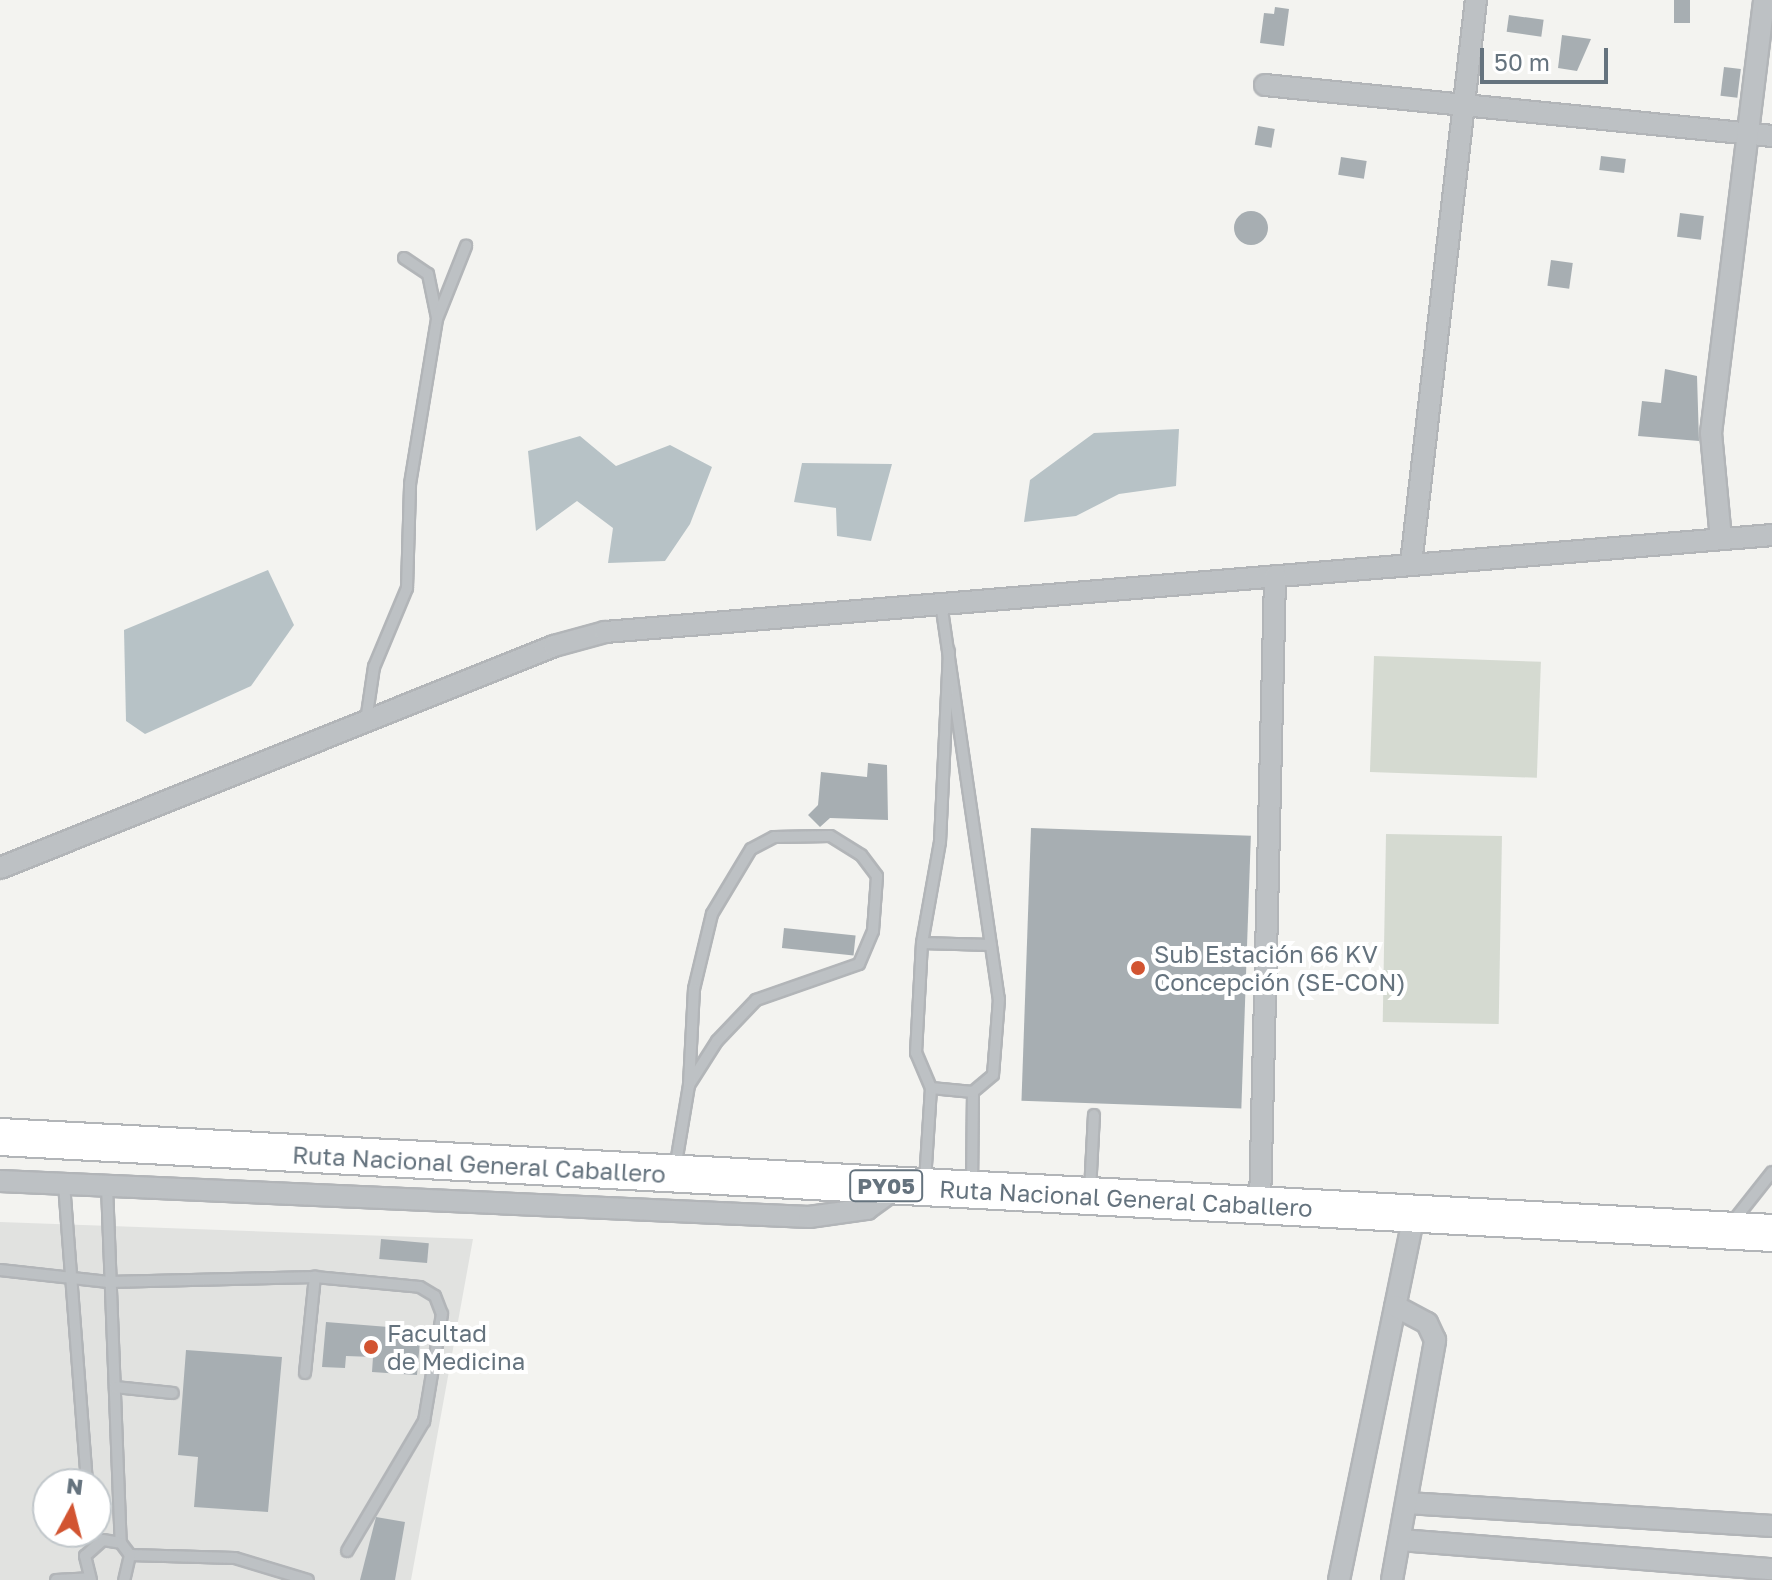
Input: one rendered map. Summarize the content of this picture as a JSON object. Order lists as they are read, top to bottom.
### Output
{
  "streets": {
    "highway": ["Ruta Nacional General Caballero", "PY05"]
  },
  "places": ["Sub Estación 66 KV Concepción (SE-CON)", "Facultad de Medicina"],
  "scale_bar": "50 m",
  "north": "top"
}
